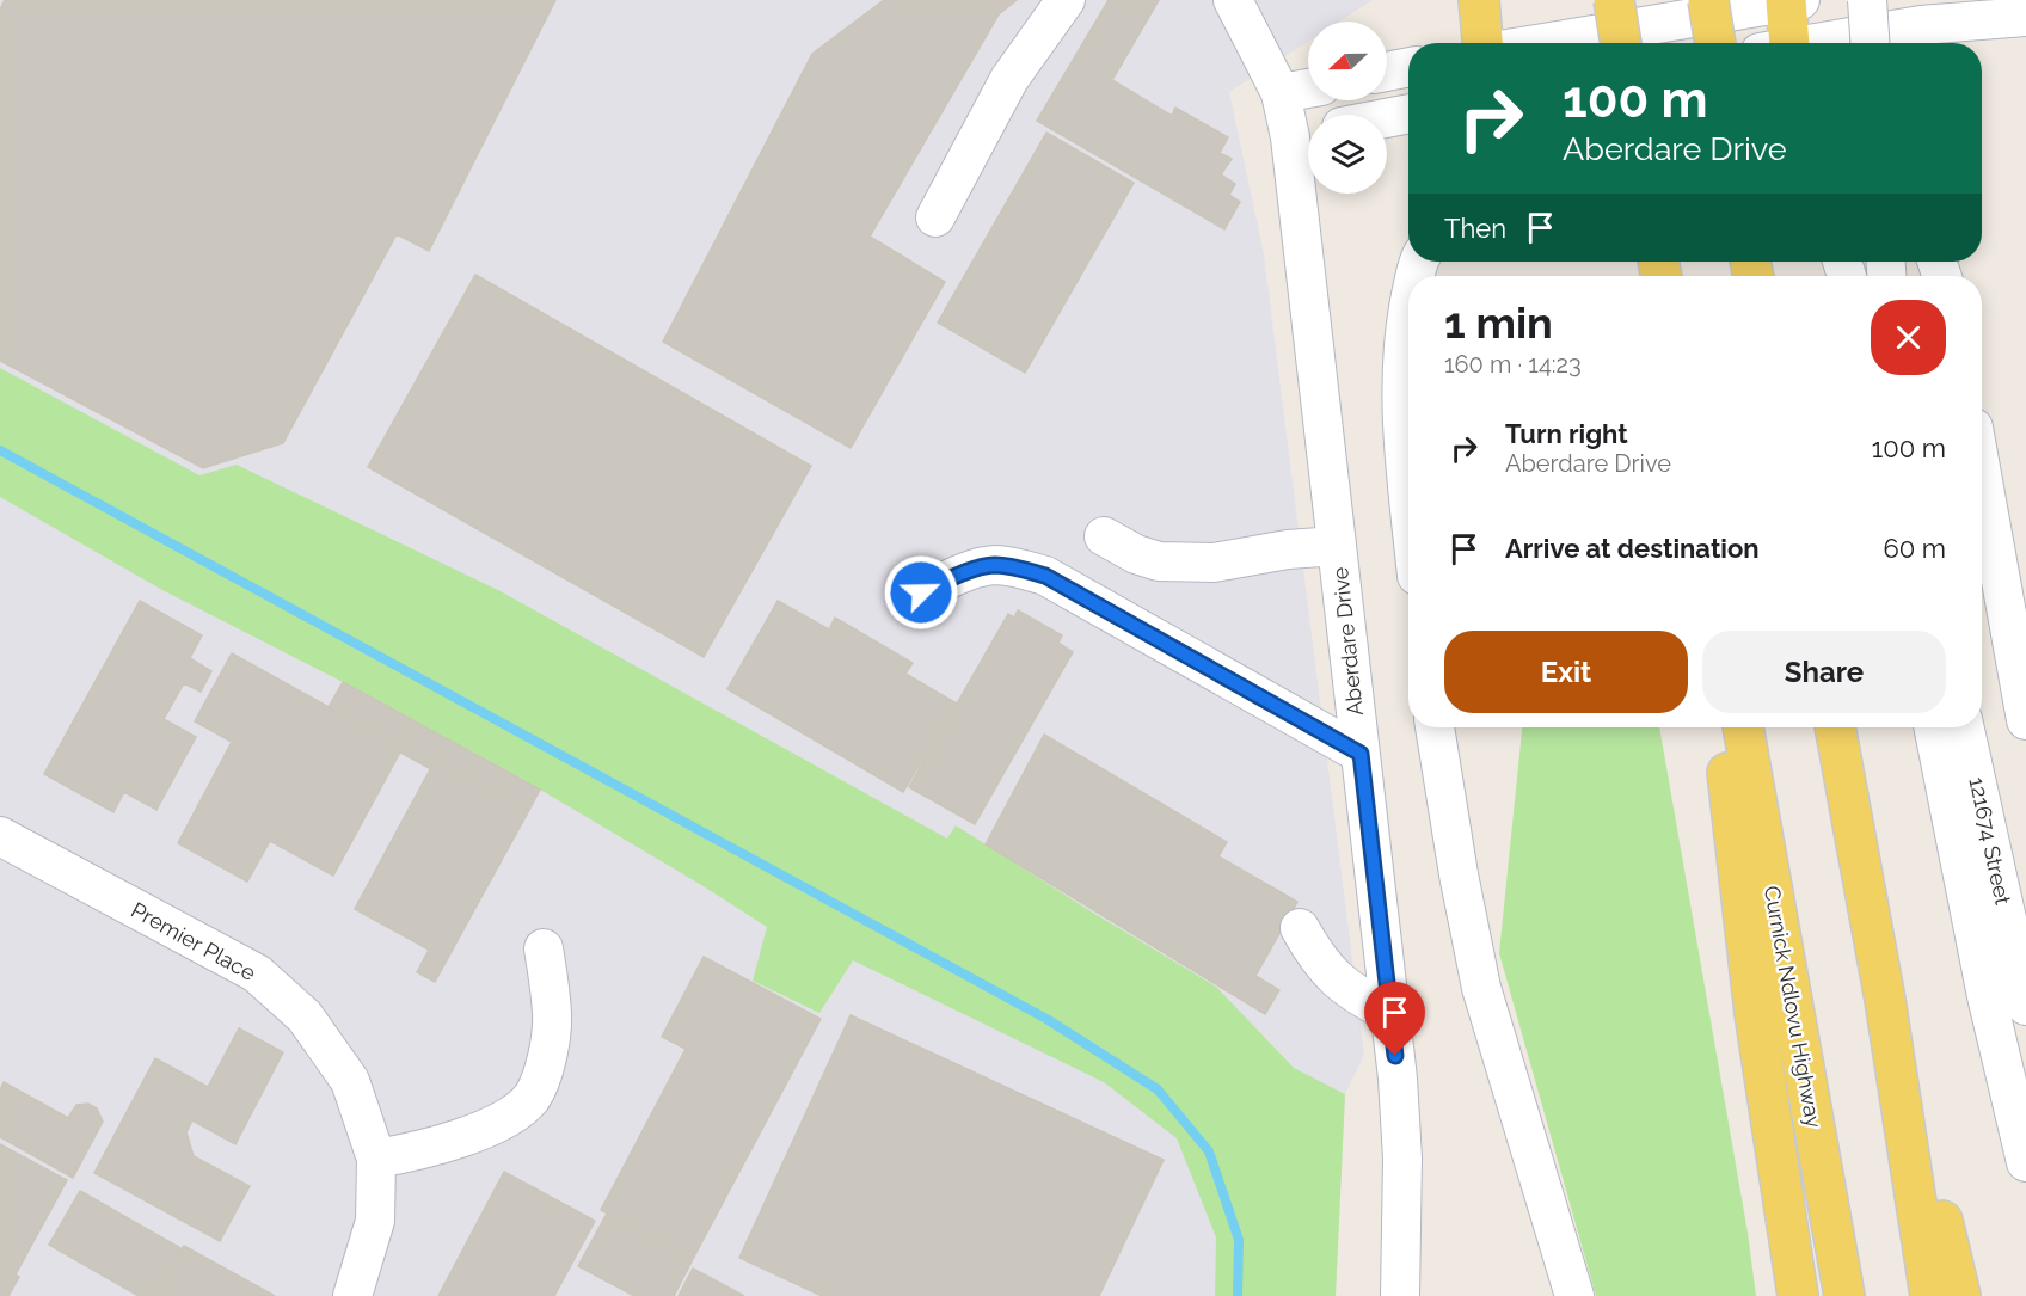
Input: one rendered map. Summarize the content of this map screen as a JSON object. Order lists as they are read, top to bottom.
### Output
{
  "streets": {
    "main road": ["Curnick Ndlovu Highway"],
    "street": ["Aberdare Drive", "121674 Street", "Premier Place"]
  },
  "north": "left",
  "page": {
    "turn": ["100 m", "Aberdare Drive"],
    "then": "Then",
    "heading": ["1 min", "160 m · 14:23"],
    "list": [
      {
        "name": "Turn right",
        "note": "Aberdare Drive",
        "value": "100 m"
      },
      {
        "name": "Arrive at destination",
        "value": "60 m"
      }
    ],
    "buttons": ["Exit", "Share"]
  }
}
